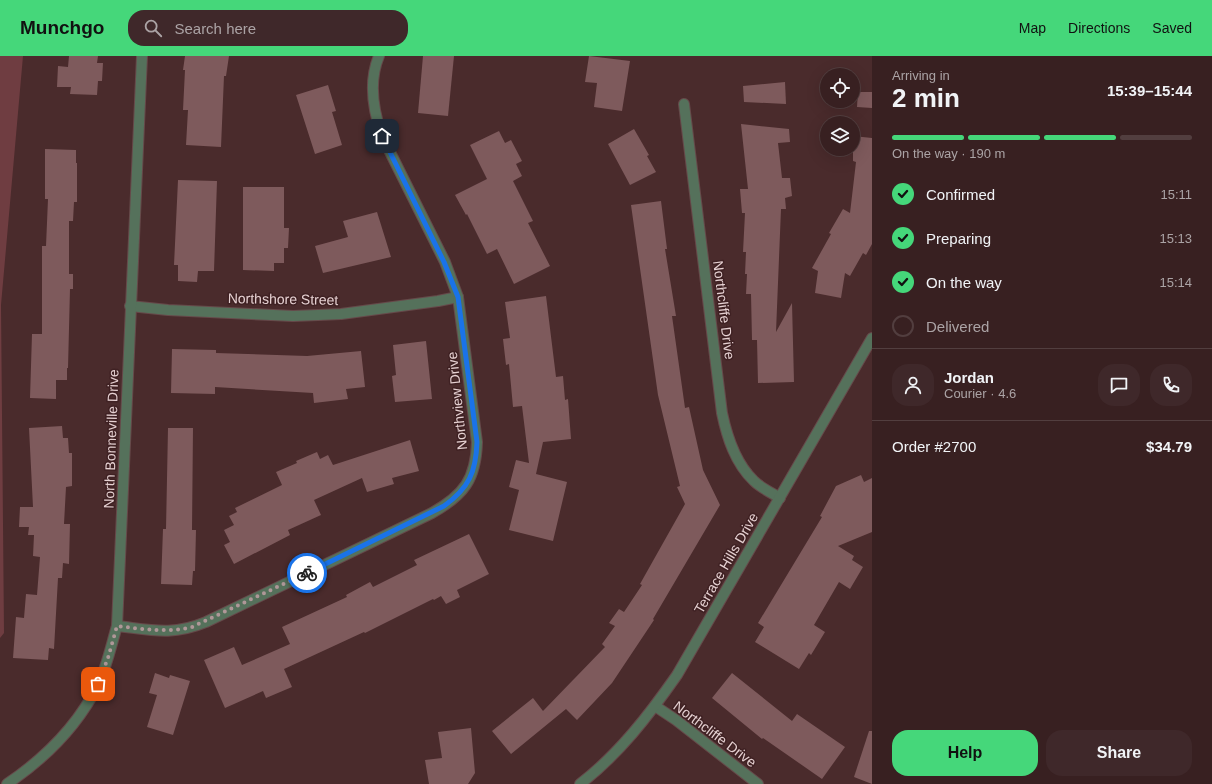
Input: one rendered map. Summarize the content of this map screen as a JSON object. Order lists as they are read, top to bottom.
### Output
{
  "streets": {
    "street": [
      "Northshore Street",
      "Northcliffe Drive",
      "Northview Drive",
      "North Bonneville Drive",
      "Terrace Hills Drive"
    ]
  },
  "crossings": [
    ["Northshore Street", "Northview Drive"],
    ["Northshore Street", "North Bonneville Drive"],
    ["Northcliffe Drive", "Terrace Hills Drive"],
    ["Northview Drive", "North Bonneville Drive"]
  ],
  "page": {
    "header": "Munchgo",
    "search": "Search here",
    "nav": ["Map", "Directions", "Saved"],
    "heading": ["2 min", "Arriving in", "15:39–15:44"],
    "panel": [
      "Jordan",
      "Courier · 4.6",
      "Order #2700",
      "$34.79"
    ],
    "bar": "On the way · 190 m",
    "list": [
      ["Confirmed", "15:11"],
      ["Preparing", "15:13"],
      ["On the way", "15:14"],
      "Delivered"
    ],
    "buttons": ["Help", "Share"]
  }
}
